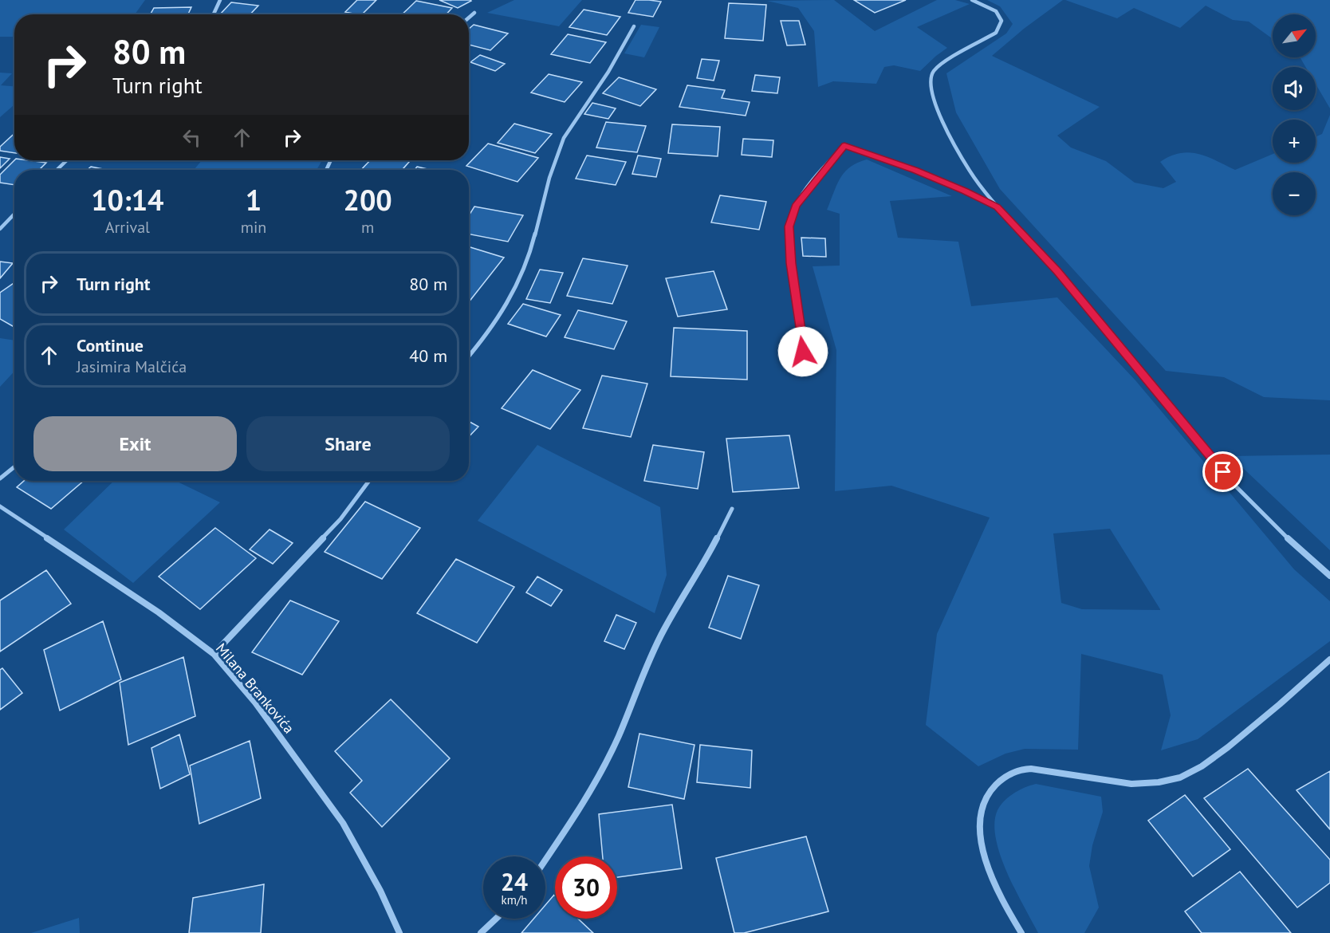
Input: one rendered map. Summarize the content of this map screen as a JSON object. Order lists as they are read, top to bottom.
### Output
{
  "streets": {
    "street": ["Milana Brankovića"]
  },
  "north": "top right",
  "page": {
    "map_buttons": ["+", "−"],
    "turn": ["80 m", "Turn right"],
    "eta": [
      "10:14",
      "Arrival",
      "1",
      "min",
      "200",
      "m"
    ],
    "list": [
      {
        "name": "Turn right",
        "value": "80 m"
      },
      {
        "name": "Continue",
        "note": "Jasimira Malčića",
        "value": "40 m"
      }
    ],
    "buttons": ["Exit", "Share"],
    "speed": "24 km/h",
    "limit": "30"
  }
}
